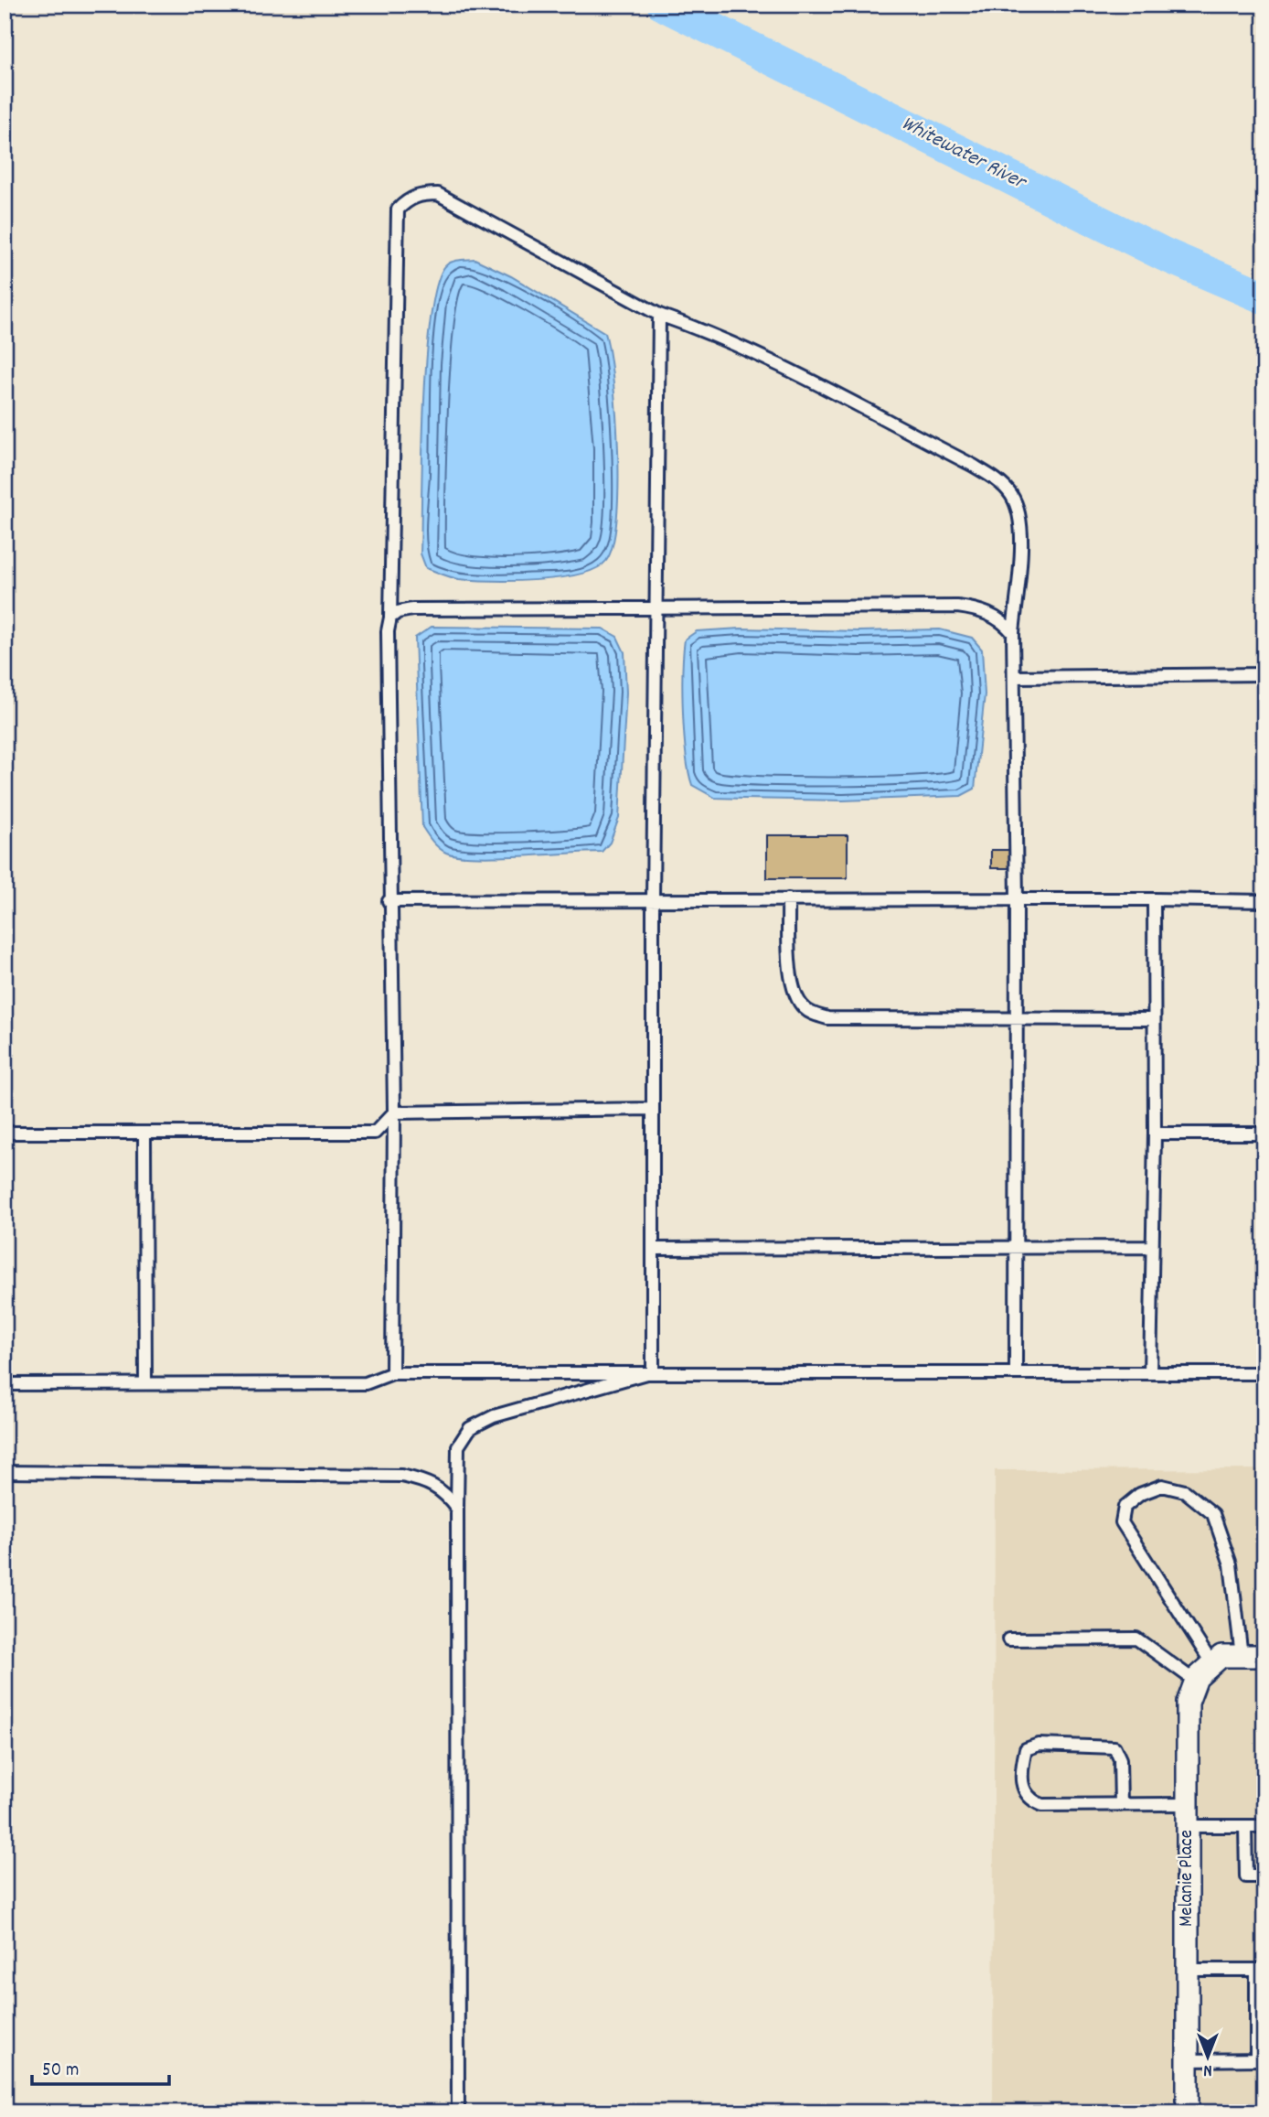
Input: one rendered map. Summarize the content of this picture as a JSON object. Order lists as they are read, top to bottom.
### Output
{
  "streets": {
    "street": ["Melanie Place"]
  },
  "water": ["Whitewater River"],
  "scale_bar": "50 m",
  "north": "bottom"
}
